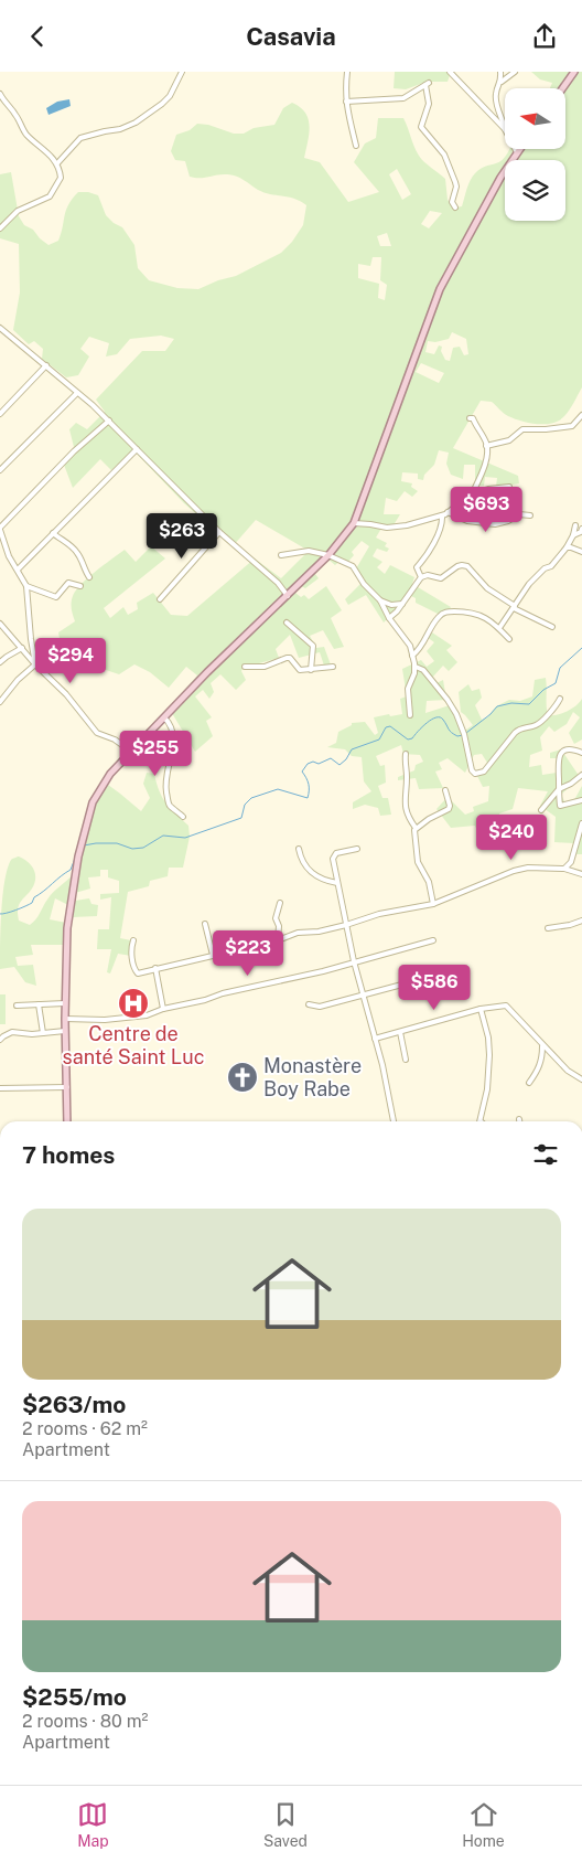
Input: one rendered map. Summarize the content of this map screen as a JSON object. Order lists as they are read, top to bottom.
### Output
{
  "places": {
    "hospital": ["Centre de santé Saint Luc"],
    "church": ["Monastère Boy Rabe"]
  },
  "north": "left",
  "page": {
    "header": "Casavia",
    "price": [
      "$693",
      "$263",
      "$294",
      "$255",
      "$240",
      "$223",
      "$586"
    ],
    "heading": "7 homes",
    "list": [
      {
        "name": "$263/mo",
        "note": "2 rooms · 62 m² · Apartment"
      },
      {
        "name": "$255/mo",
        "note": "2 rooms · 80 m² · Apartment"
      }
    ],
    "tabs": ["Map", "Saved", "Home"]
  }
}
